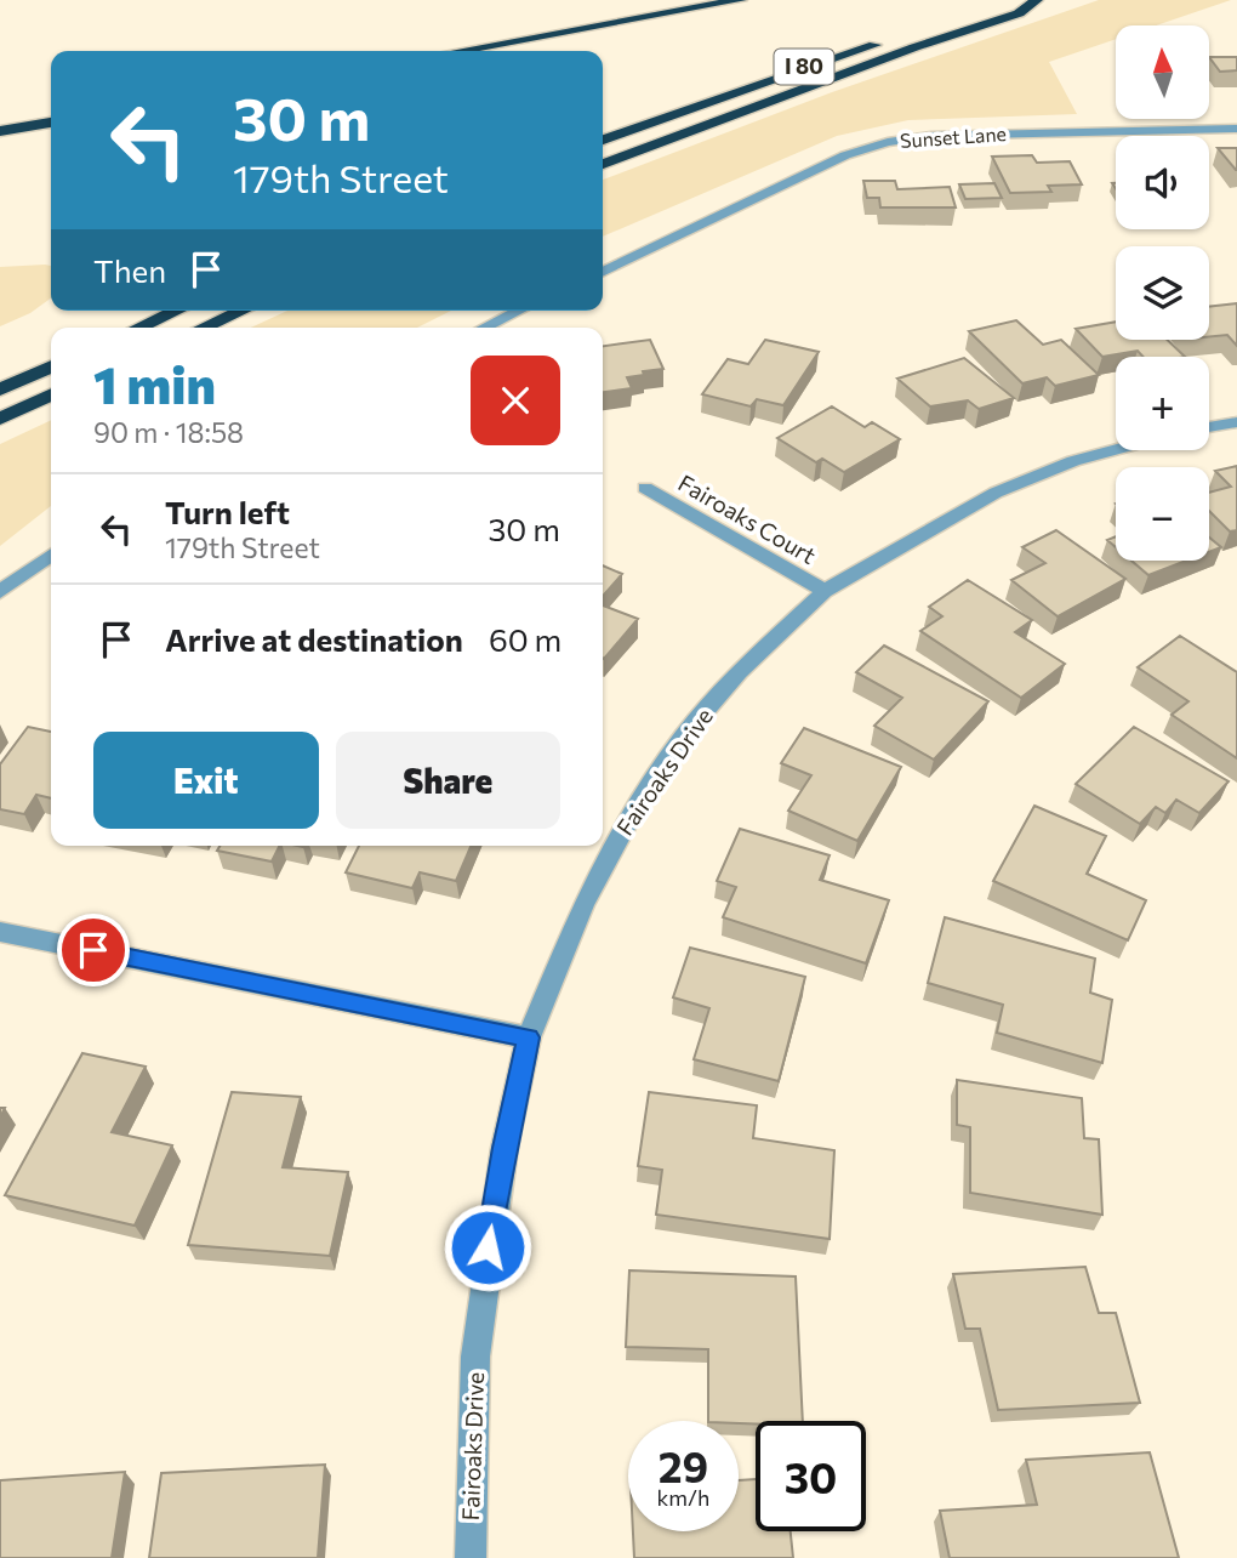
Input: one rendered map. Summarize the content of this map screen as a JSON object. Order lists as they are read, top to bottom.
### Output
{
  "streets": {
    "highway": ["I 80"],
    "street": ["Sunset Lane", "Fairoaks Court", "Fairoaks Drive"]
  },
  "crossings": [
    ["Fairoaks Court", "Fairoaks Drive"]
  ],
  "north": "top",
  "page": {
    "map_buttons": ["+", "−"],
    "turn": ["30 m", "179th Street"],
    "then": "Then",
    "heading": ["1 min", "90 m · 18:58"],
    "list": [
      {
        "name": "Turn left",
        "note": "179th Street",
        "value": "30 m"
      },
      {
        "name": "Arrive at destination",
        "value": "60 m"
      }
    ],
    "buttons": ["Exit", "Share"],
    "speed": "29 km/h",
    "limit": "30"
  }
}
